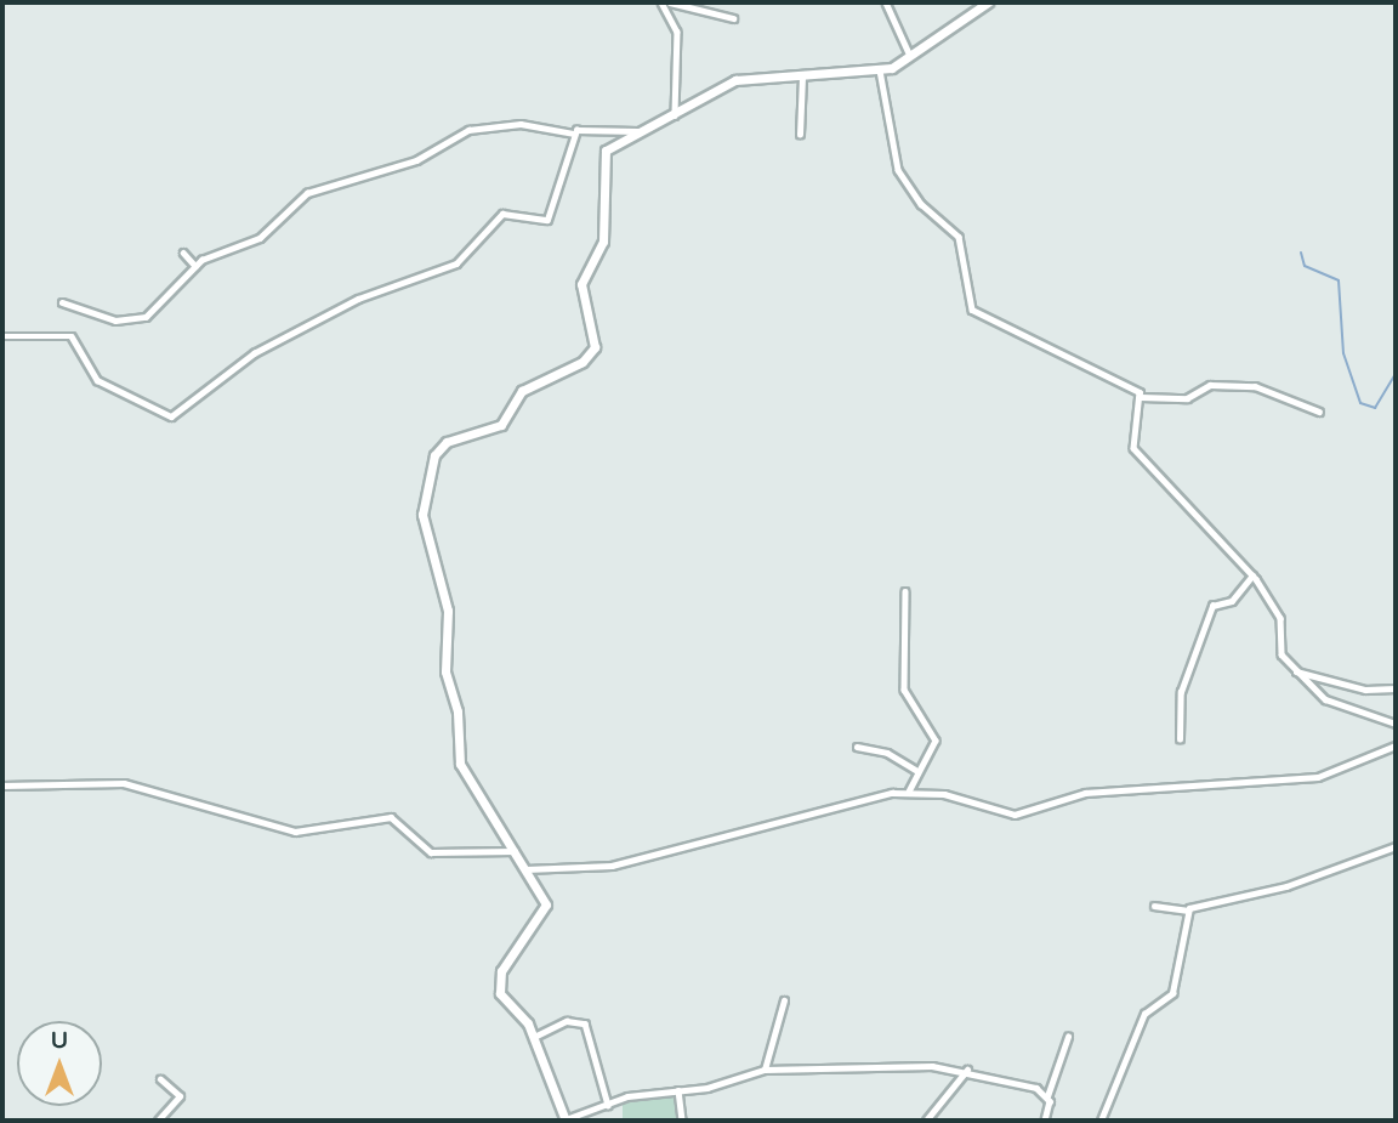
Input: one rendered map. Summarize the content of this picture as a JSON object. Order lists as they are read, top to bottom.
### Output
{
  "north": "top"
}
